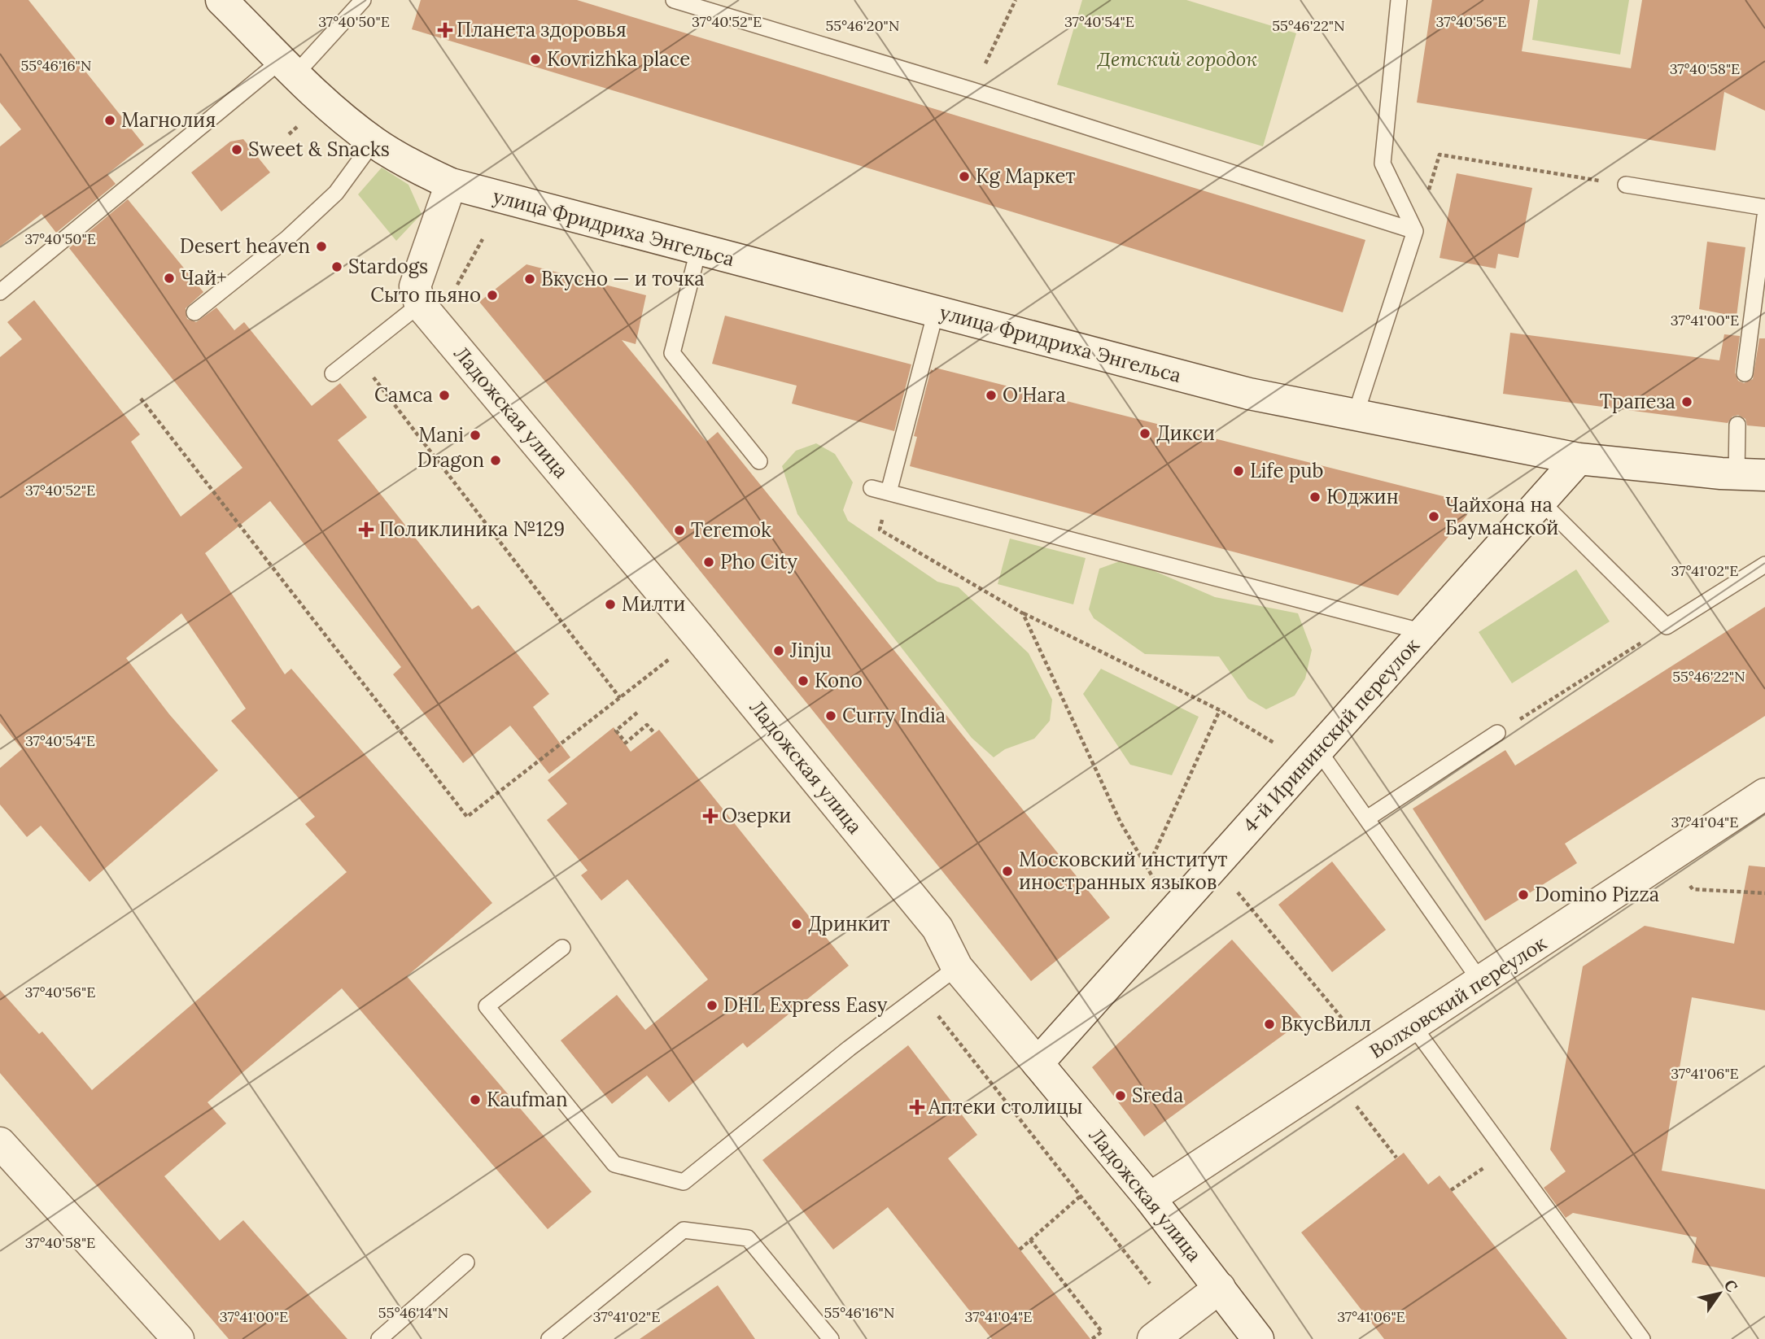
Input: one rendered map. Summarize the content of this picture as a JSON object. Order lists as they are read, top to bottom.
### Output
{
  "streets": {
    "street": [
      "улица Фридриха Энгельса",
      "Ладожская улица",
      "4-й Ирининский переулок",
      "Волховский переулок"
    ]
  },
  "crossings": [
    ["улица Фридриха Энгельса", "4-й Ирининский переулок"],
    ["Ладожская улица", "4-й Ирининский переулок"],
    ["Ладожская улица", "Волховский переулок"]
  ],
  "parks": ["Детский городок"],
  "places": {
    "health": [
      "Планета здоровья",
      "Поликлиника №129",
      "Озерки",
      "Аптеки столицы"
    ],
    "other": [
      "Kovrizhka place",
      "Магнолия",
      "Sweet & Snacks",
      "Kg Маркет",
      "Desert heaven",
      "Stardogs",
      "Чай+",
      "Вкусно — и точка",
      "Сыто пьяно",
      "Самса",
      "O'Hara",
      "Трапеза",
      "Дикси",
      "Mani",
      "Dragon",
      "Life pub",
      "Юджин",
      "Чайхона на Бауманской",
      "Teremok",
      "Pho City",
      "Милти",
      "Jinju",
      "Kono",
      "Curry India",
      "Московский институт иностранных языков",
      "Domino Pizza",
      "Дринкит",
      "DHL Express Easy",
      "ВкусВилл",
      "Sreda",
      "Kaufman"
    ]
  },
  "north": "top right",
  "coordinates": [
    "37°40'50\"E",
    "37°40'52\"E",
    "37°40'56\"E",
    "37°40'54\"E",
    "55°46'22\"N",
    "55°46'20\"N",
    "55°46'16\"N",
    "37°40'58\"E",
    "37°41'00\"E",
    "37°41'02\"E",
    "37°41'04\"E",
    "37°41'06\"E",
    "55°46'14\"N"
  ]
}
